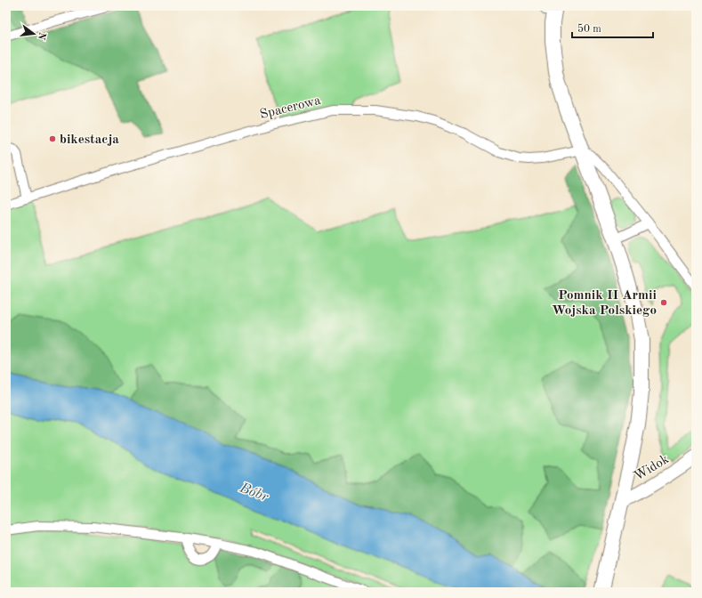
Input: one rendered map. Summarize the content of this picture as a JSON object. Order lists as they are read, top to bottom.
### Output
{
  "streets": {
    "main road": ["Widok"],
    "street": ["Spacerowa"]
  },
  "water": ["Bóbr"],
  "places": ["bikestacja", "Pomnik II Armii Wojska Polskiego"],
  "scale_bar": "50 m",
  "north": "right"
}
